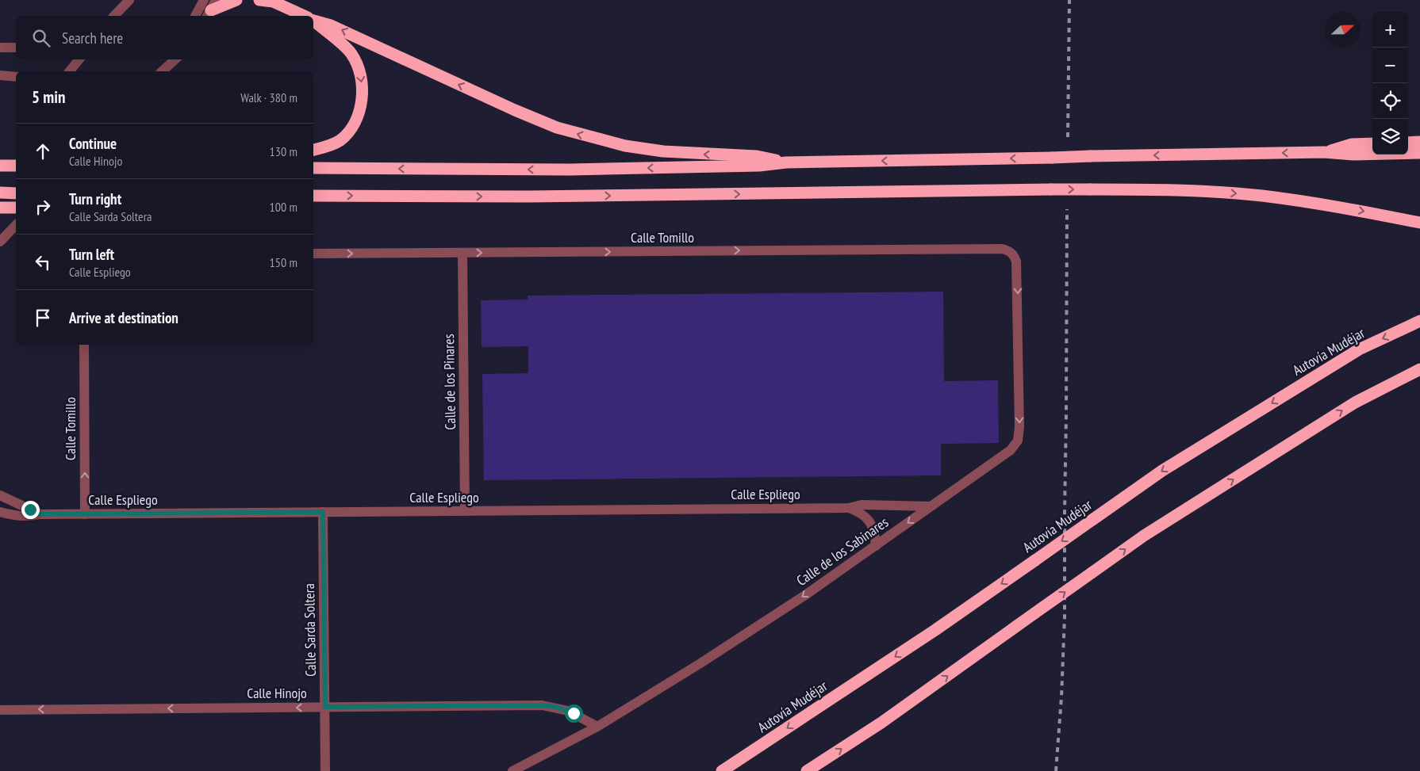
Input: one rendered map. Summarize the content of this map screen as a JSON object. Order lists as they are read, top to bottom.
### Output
{
  "streets": {
    "highway": ["Autovía Mudéjar"],
    "street": [
      "Calle Tomillo",
      "Calle de los Pinares",
      "Calle Espliego",
      "Calle de los Sabinares",
      "Calle Sarda Soltera",
      "Calle Hinojo"
    ]
  },
  "crossings": [
    ["Calle Tomillo", "Calle de los Pinares"],
    ["Calle Tomillo", "Calle Espliego"],
    ["Calle Tomillo", "Calle de los Sabinares"],
    ["Calle de los Pinares", "Calle Espliego"],
    ["Calle Espliego", "Calle de los Sabinares"],
    ["Calle Espliego", "Calle Sarda Soltera"],
    ["Calle de los Sabinares", "Calle Hinojo"],
    ["Calle Sarda Soltera", "Calle Hinojo"]
  ],
  "one_way": ["Calle Tomillo", "Calle de los Sabinares", "Calle Hinojo"],
  "north": "right",
  "page": {
    "map_buttons": ["+", "−"],
    "search": "Search here",
    "heading": ["5 min", "Walk · 380 m"],
    "list": [
      ["Continue", "Calle Hinojo", "130 m"],
      ["Turn right", "Calle Sarda Soltera", "100 m"],
      ["Turn left", "Calle Espliego", "150 m"],
      "Arrive at destination"
    ]
  }
}
